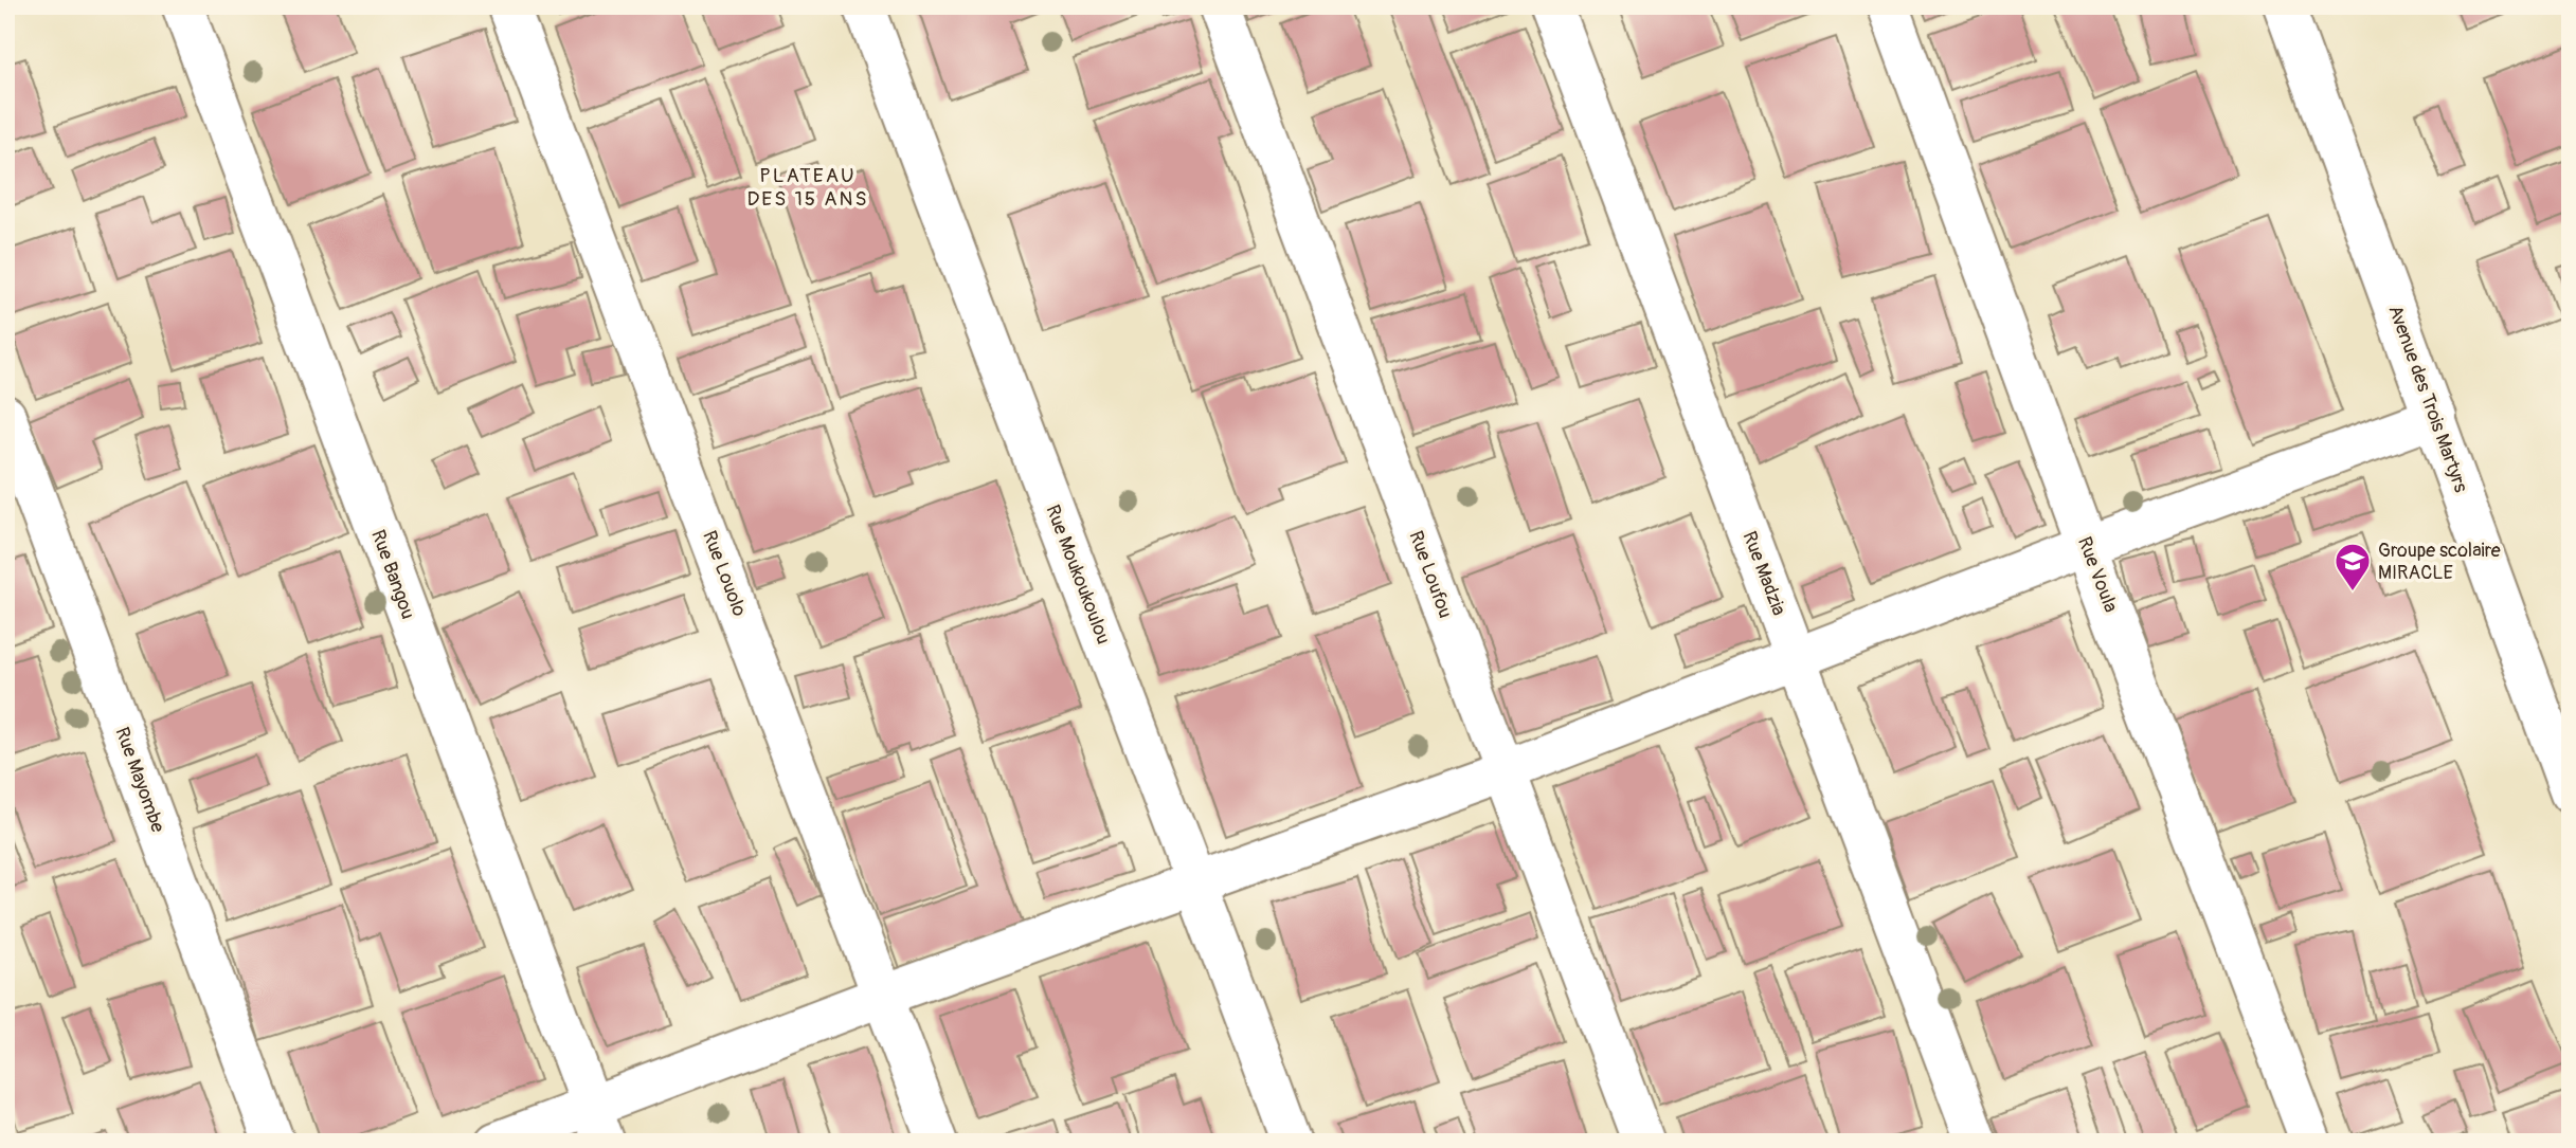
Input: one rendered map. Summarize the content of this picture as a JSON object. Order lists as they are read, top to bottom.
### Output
{
  "streets": {
    "street": [
      "Avenue des Trois Martyrs",
      "Rue Louolo",
      "Rue Madzia",
      "Rue Bangou",
      "Rue Moukoukoulou",
      "Rue Loufou",
      "Rue Voula",
      "Rue Mayombe"
    ]
  },
  "districts": ["PLATEAU DES 15 ANS"],
  "places": {
    "school or university": ["Groupe scolaire MIRACLE"]
  }
}
